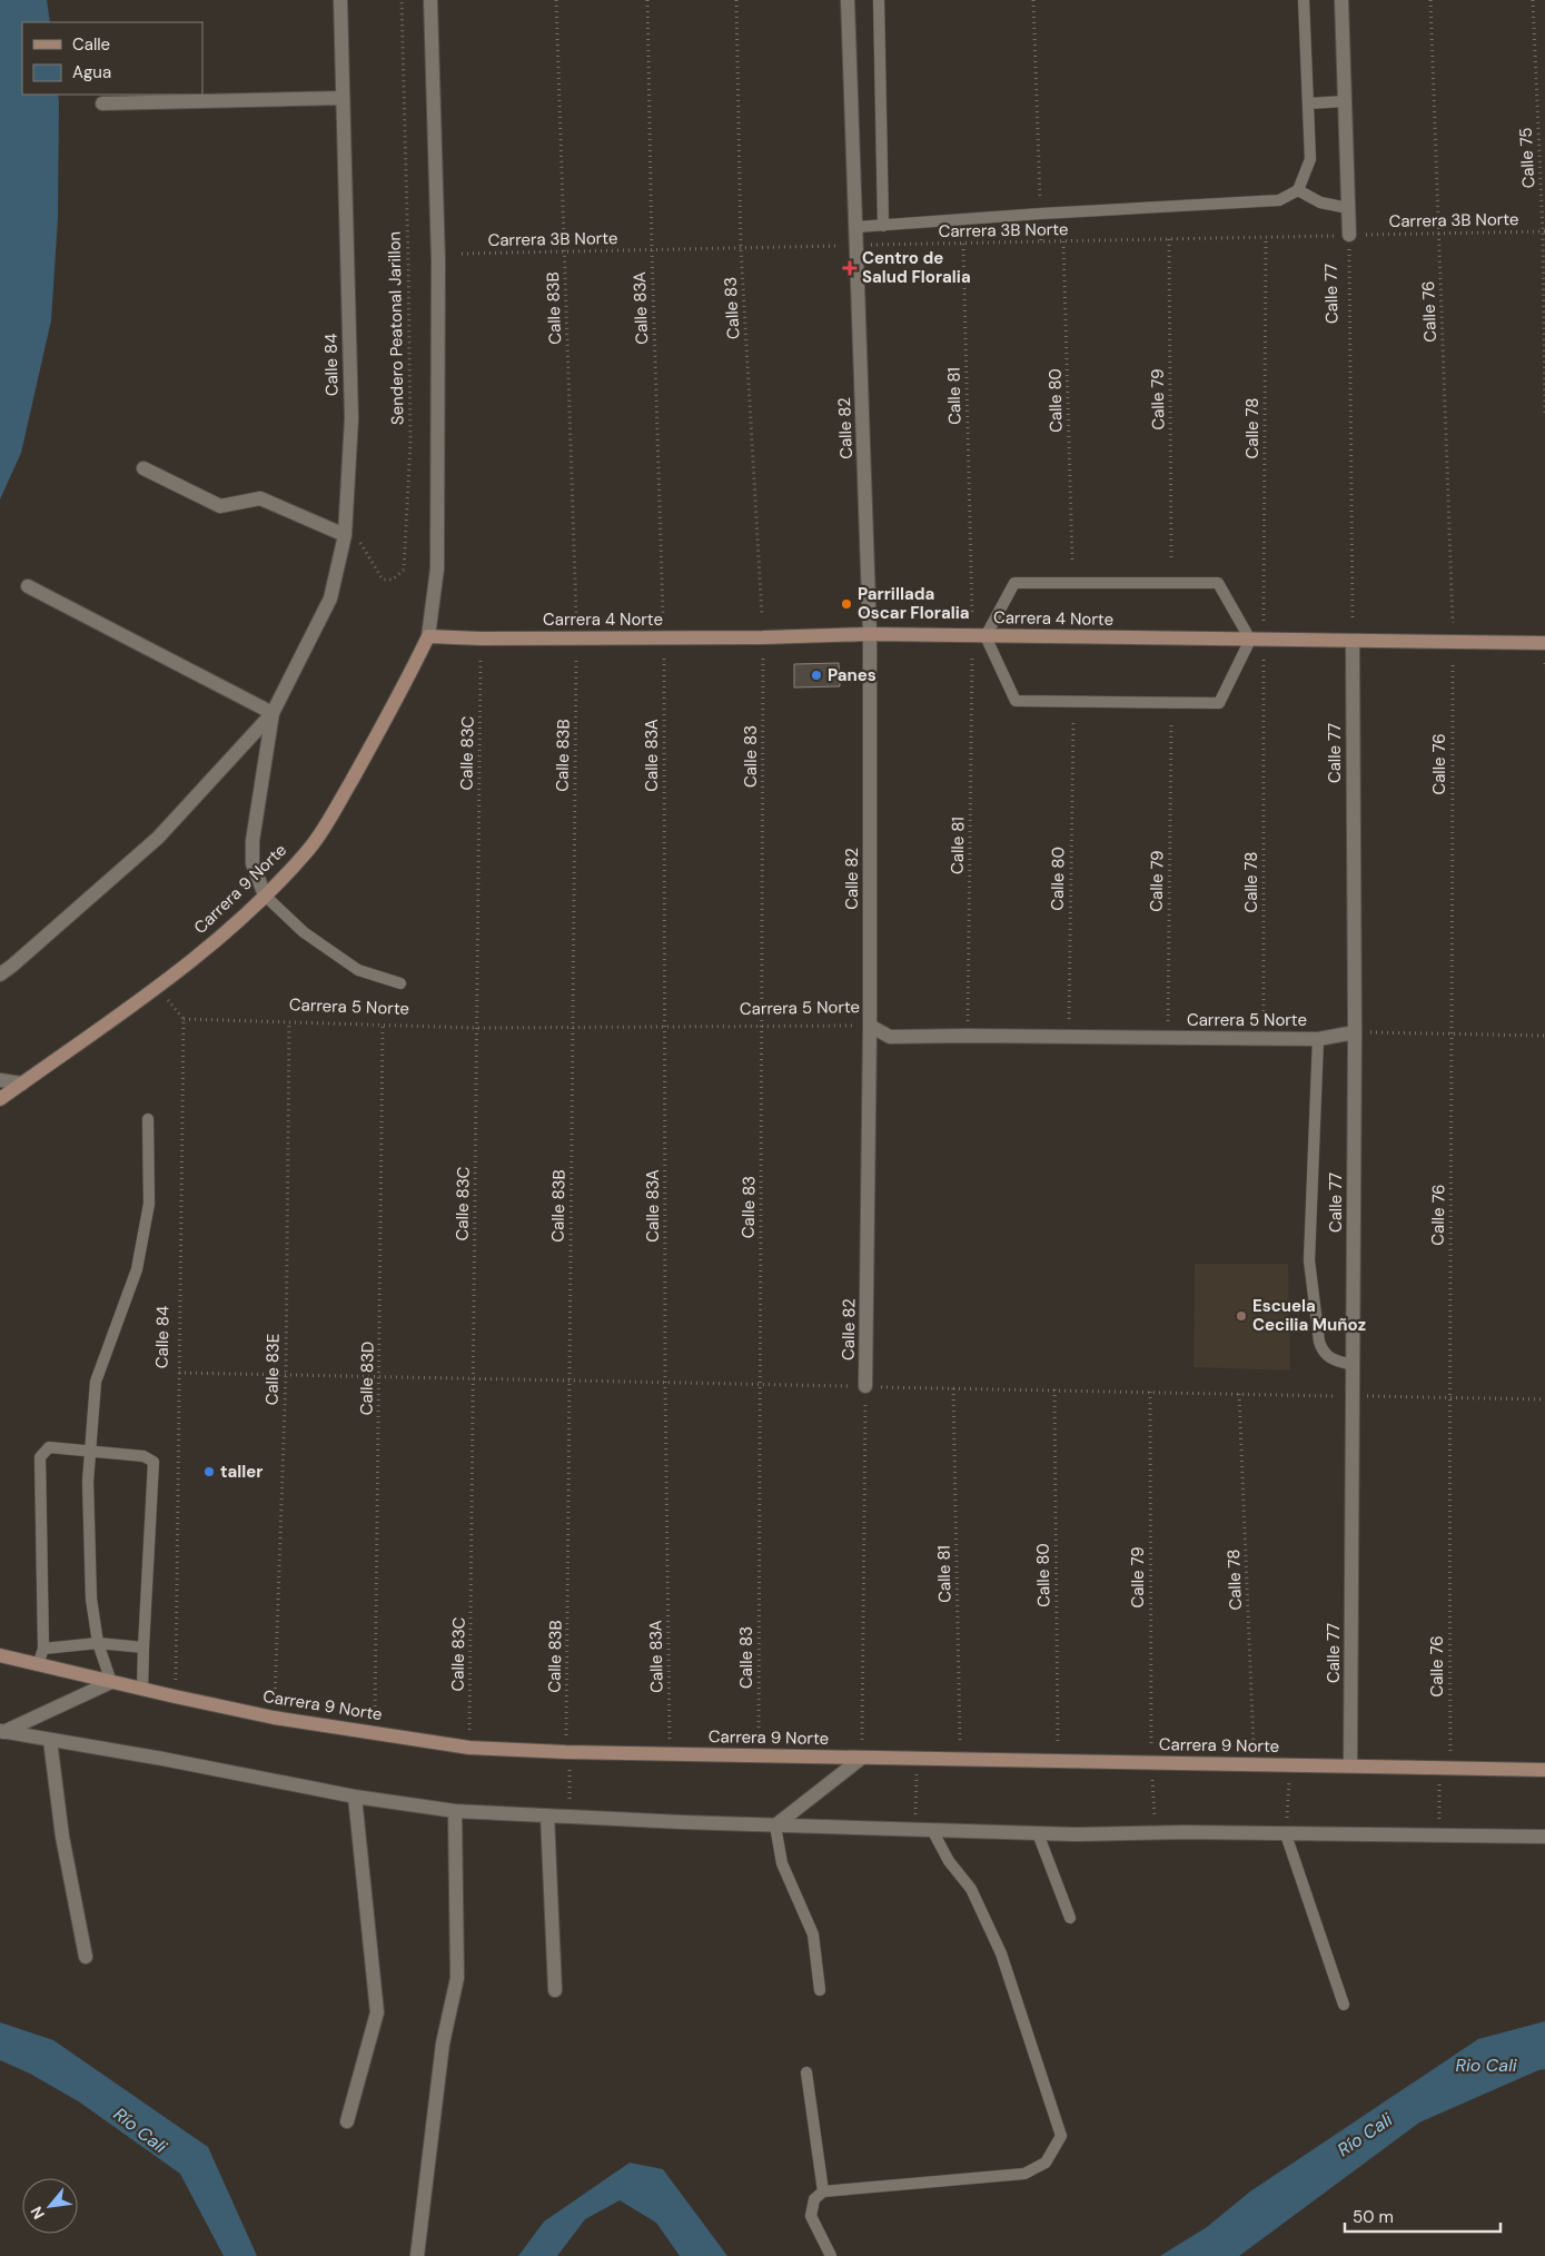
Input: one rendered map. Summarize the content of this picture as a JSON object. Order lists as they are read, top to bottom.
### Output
{
  "streets": {
    "street": [
      "Calle 77",
      "Calle 84",
      "Calle 82",
      "Carrera 4 Norte",
      "Carrera 9 Norte",
      "Carrera 5 Norte"
    ],
    "path": [
      "Calle 75",
      "Carrera 3B Norte",
      "Calle 83B",
      "Calle 83A",
      "Calle 83",
      "Calle 76",
      "Sendero Peatonal Jarillon",
      "Calle 81",
      "Calle 79",
      "Calle 80",
      "Calle 78",
      "Calle 83C",
      "Calle 83E",
      "Calle 83D"
    ]
  },
  "crossings": [
    ["Calle 75", "Carrera 3B Norte"],
    ["Carrera 3B Norte", "Calle 77"],
    ["Carrera 3B Norte", "Calle 83B"],
    ["Carrera 3B Norte", "Calle 83A"],
    ["Carrera 3B Norte", "Calle 83"],
    ["Carrera 3B Norte", "Calle 76"],
    ["Carrera 3B Norte", "Calle 81"],
    ["Carrera 3B Norte", "Calle 79"],
    ["Carrera 3B Norte", "Calle 80"],
    ["Carrera 3B Norte", "Calle 82"],
    ["Carrera 3B Norte", "Calle 78"],
    ["Calle 77", "Carrera 4 Norte"],
    ["Calle 77", "Carrera 9 Norte"],
    ["Calle 77", "Carrera 5 Norte"],
    ["Calle 83B", "Carrera 9 Norte"],
    ["Calle 83B", "Carrera 5 Norte"],
    ["Calle 83A", "Carrera 9 Norte"],
    ["Calle 83A", "Carrera 5 Norte"],
    ["Calle 83", "Carrera 9 Norte"],
    ["Calle 83", "Carrera 5 Norte"],
    ["Calle 76", "Carrera 9 Norte"],
    ["Sendero Peatonal Jarillon", "Calle 84"],
    ["Calle 84", "Carrera 9 Norte"],
    ["Calle 84", "Carrera 5 Norte"],
    ["Calle 81", "Carrera 9 Norte"],
    ["Calle 81", "Carrera 5 Norte"],
    ["Calle 79", "Carrera 9 Norte"],
    ["Calle 79", "Carrera 5 Norte"],
    ["Calle 80", "Carrera 9 Norte"],
    ["Calle 80", "Carrera 5 Norte"],
    ["Calle 82", "Carrera 4 Norte"],
    ["Calle 82", "Carrera 5 Norte"],
    ["Calle 78", "Carrera 9 Norte"],
    ["Calle 78", "Carrera 5 Norte"],
    ["Carrera 4 Norte", "Carrera 9 Norte"],
    ["Calle 83C", "Carrera 9 Norte"],
    ["Calle 83C", "Carrera 5 Norte"],
    ["Carrera 9 Norte", "Calle 83E"],
    ["Carrera 9 Norte", "Calle 83D"],
    ["Carrera 5 Norte", "Calle 83E"],
    ["Carrera 5 Norte", "Calle 83D"]
  ],
  "water": ["Rio Cali", "Río Cali"],
  "places": {
    "health": ["Centro de Salud Floralia"],
    "other": [
      "Parrillada Oscar Floralia",
      "Panes",
      "Escuela Cecilia Muñoz",
      "taller"
    ]
  },
  "legend": ["Calle", "Agua"],
  "scale_bar": "50 m",
  "north": "bottom left"
}
